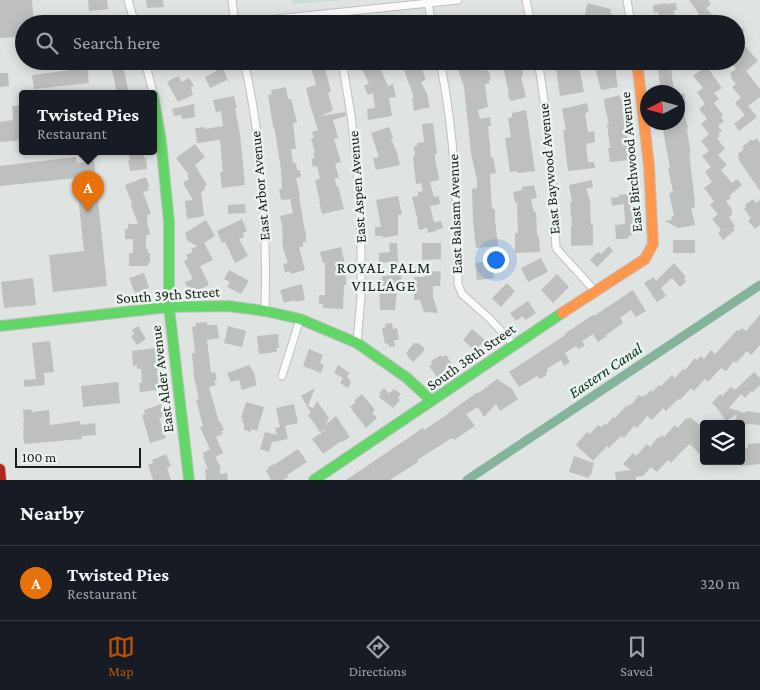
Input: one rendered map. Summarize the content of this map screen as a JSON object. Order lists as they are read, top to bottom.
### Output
{
  "streets": {
    "street": [
      "East Birchwood Avenue",
      "East Baywood Avenue",
      "East Arbor Avenue",
      "East Aspen Avenue",
      "East Balsam Avenue",
      "South 39th Street",
      "South 38th Street",
      "East Alder Avenue"
    ]
  },
  "crossings": [
    ["East Birchwood Avenue", "South 38th Street"],
    ["East Baywood Avenue", "South 38th Street"],
    ["East Arbor Avenue", "South 39th Street"],
    ["East Aspen Avenue", "South 39th Street"],
    ["East Balsam Avenue", "South 38th Street"],
    ["South 39th Street", "South 38th Street"],
    ["South 39th Street", "East Alder Avenue"]
  ],
  "districts": ["ROYAL PALM VILLAGE"],
  "water": ["Eastern Canal"],
  "scale_bar": "100 m",
  "north": "left",
  "page": {
    "search": "Search here",
    "popup": ["Twisted Pies", "Restaurant"],
    "pins": "A",
    "scale": "100 m",
    "heading": "Nearby",
    "list": [
      {
        "mark": "A",
        "name": "Twisted Pies",
        "note": "Restaurant",
        "value": "320 m"
      }
    ],
    "nav": ["Map", "Directions", "Saved"]
  }
}
